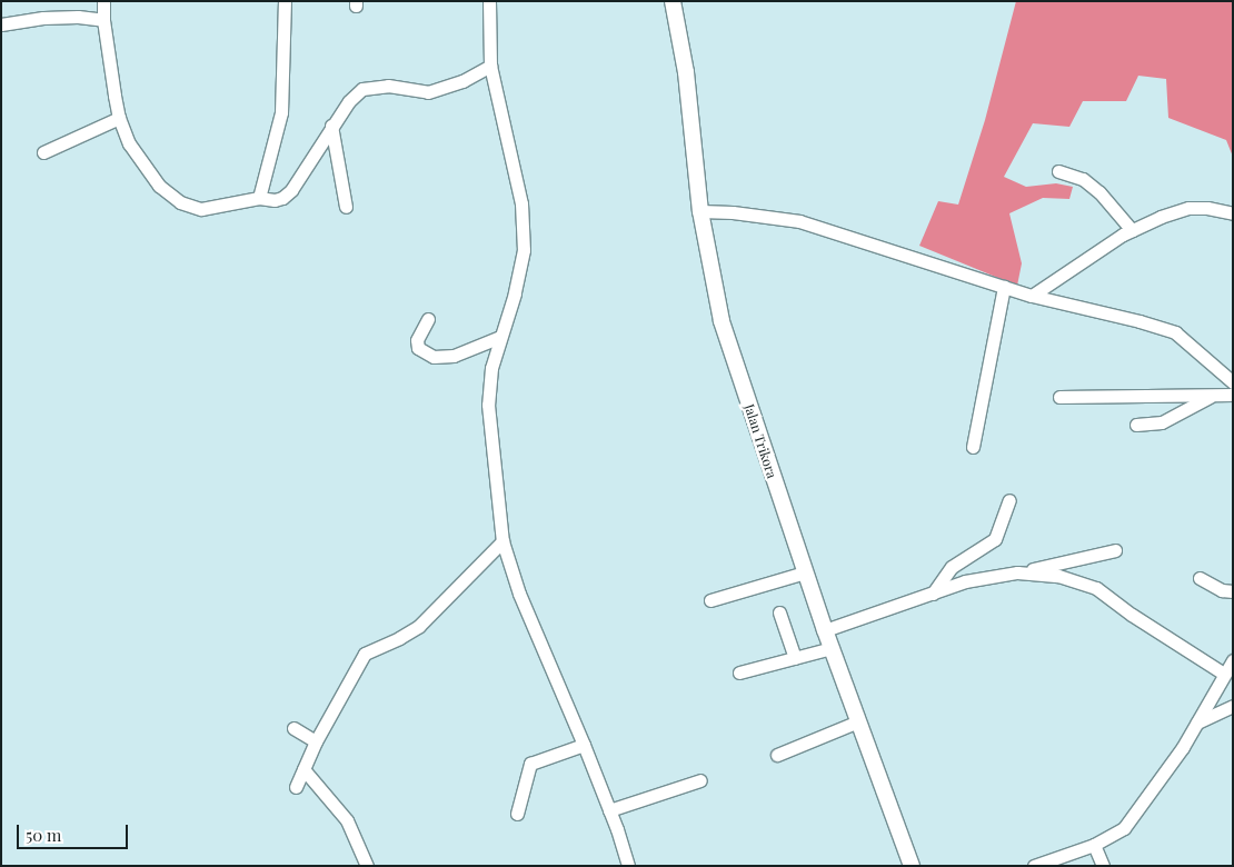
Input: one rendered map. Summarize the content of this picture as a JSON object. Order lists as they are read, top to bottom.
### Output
{
  "streets": {
    "street": ["Jalan Trikora"]
  },
  "scale_bar": "50 m"
}
